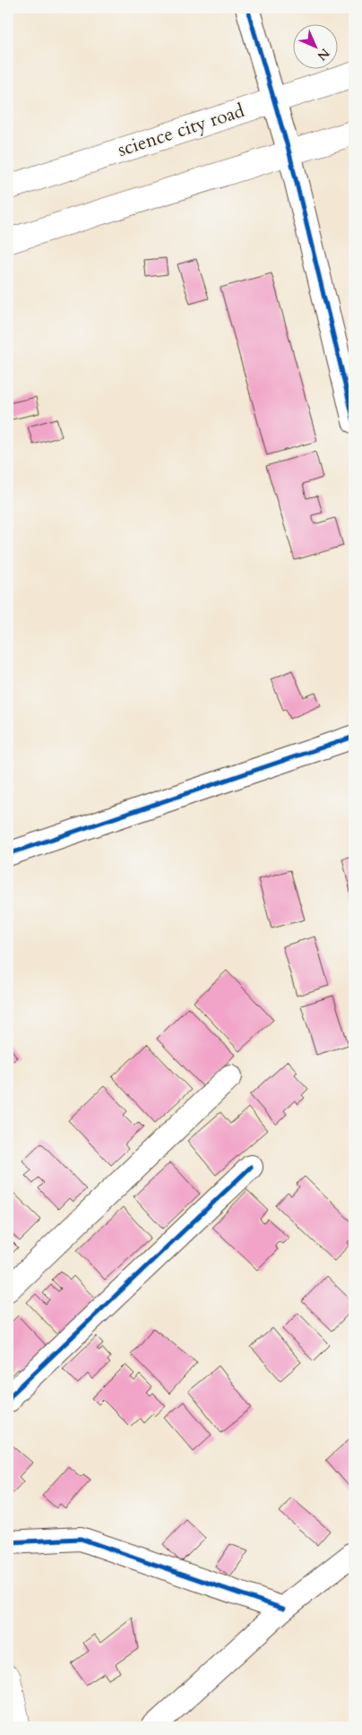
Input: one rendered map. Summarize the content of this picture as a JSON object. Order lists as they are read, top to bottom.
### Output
{
  "streets": {
    "main road": ["science city road"]
  },
  "north": "bottom right"
}
